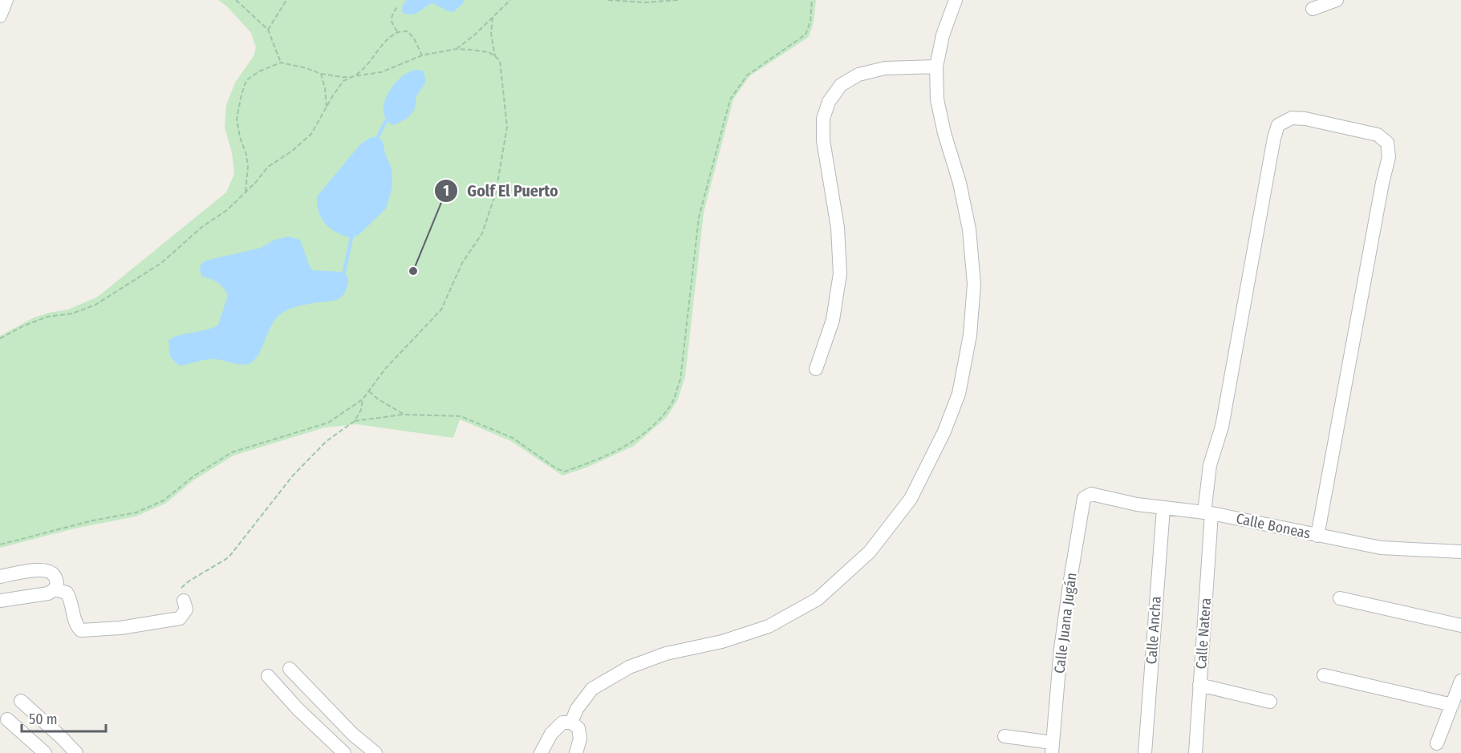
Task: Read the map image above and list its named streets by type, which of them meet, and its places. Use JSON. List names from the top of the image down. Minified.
{"streets":{"street":["Calle Boneas","Calle Juana Jugán","Calle Ancha","Calle Natera"]},"crossings":[["Calle Boneas","Calle Juana Jugán"],["Calle Boneas","Calle Ancha"],["Calle Boneas","Calle Natera"]],"places":["Golf El Puerto"],"scale_bar":"50 m"}
